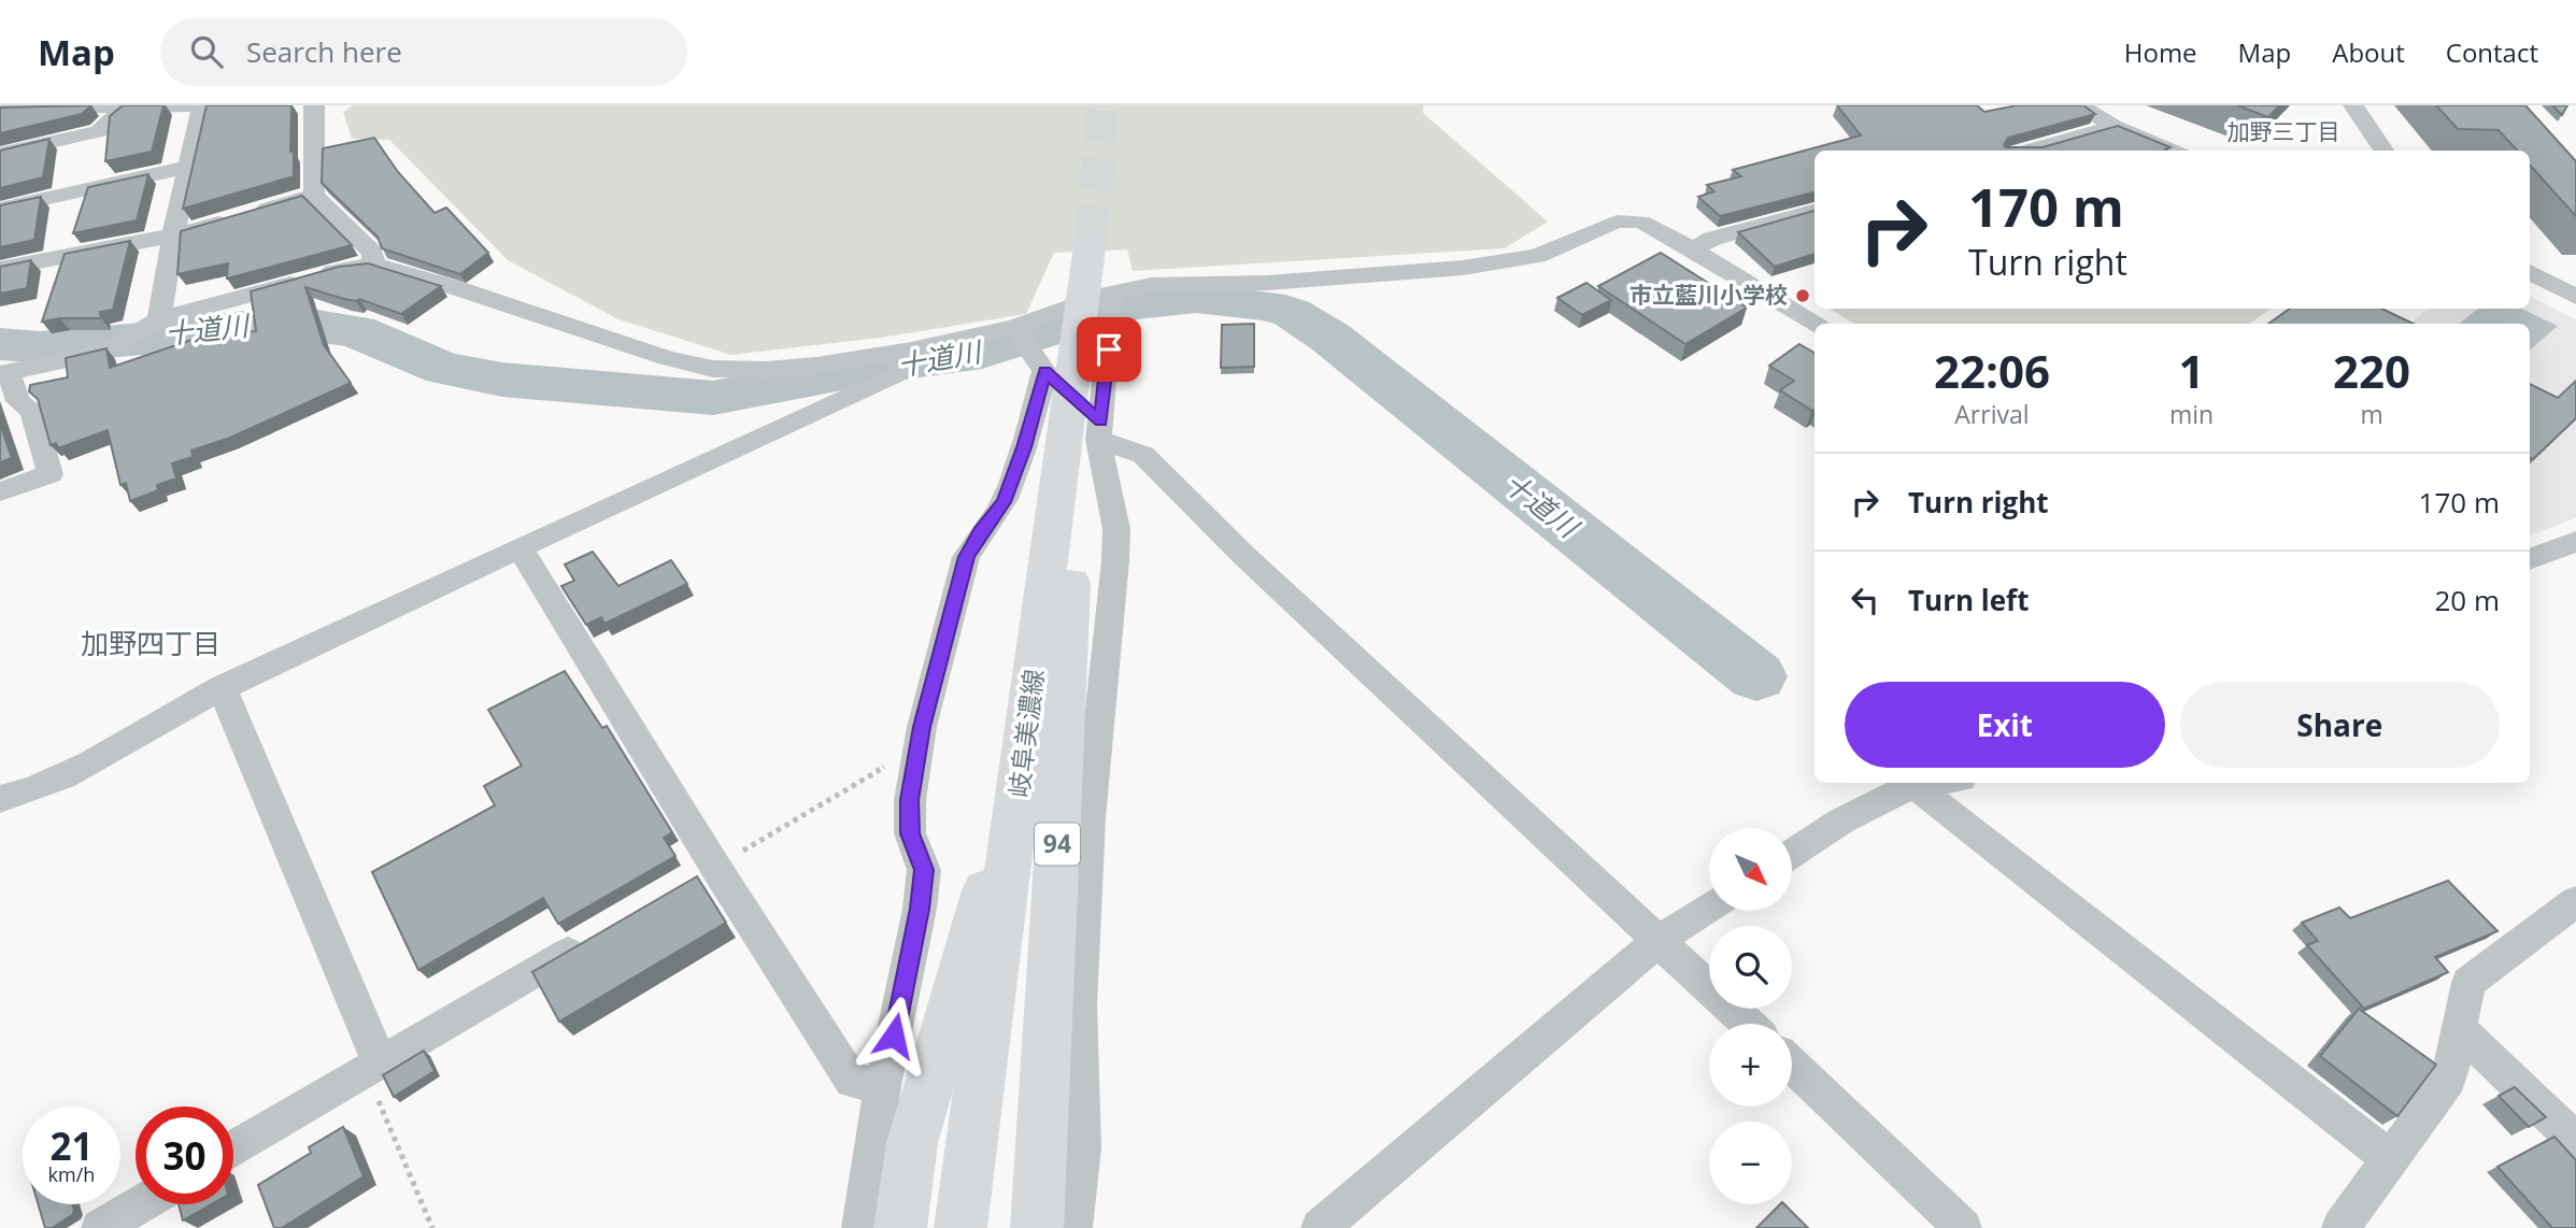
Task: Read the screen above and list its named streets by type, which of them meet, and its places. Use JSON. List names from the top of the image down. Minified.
{"streets":{"main road":["岐阜美濃線","94"]},"crossings":[["岐阜美濃線","94"]],"districts":["加野三丁目","加野四丁目"],"water":["十道川"],"places":["市立藍川小学校"],"north":"bottom right","page":{"header":"Map","search":"Search here","nav":["Home","Map","About","Contact"],"turn":["170 m","Turn right"],"eta":["22:06","Arrival","1","min","220","m"],"list":[{"name":"Turn right","value":"170 m"},{"name":"Turn left","value":"20 m"}],"buttons":["Exit","Share"],"map_buttons":["+","−"],"speed":"21 km/h","limit":"30"}}
